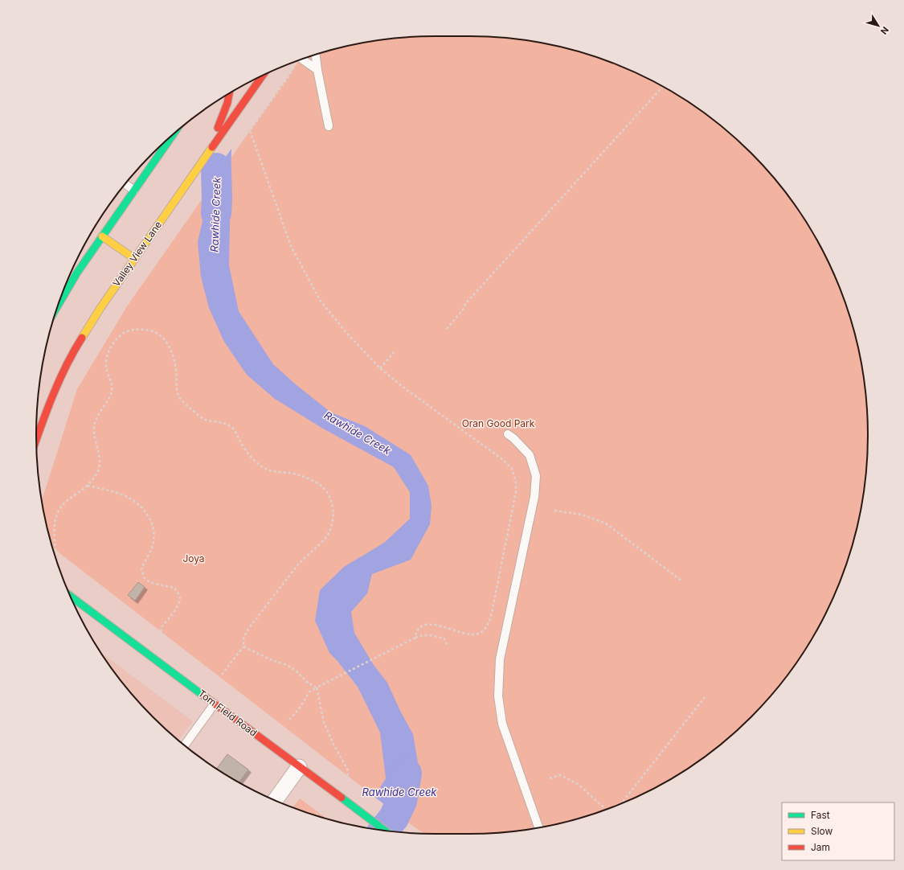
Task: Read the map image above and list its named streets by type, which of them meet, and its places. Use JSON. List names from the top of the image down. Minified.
{"streets":{"main road":["Valley View Lane","Tom Field Road"]},"water":["Rawhide Creek"],"parks":["Oran Good Park","Joya"],"legend":["Fast","Slow","Jam"],"north":"bottom right"}
